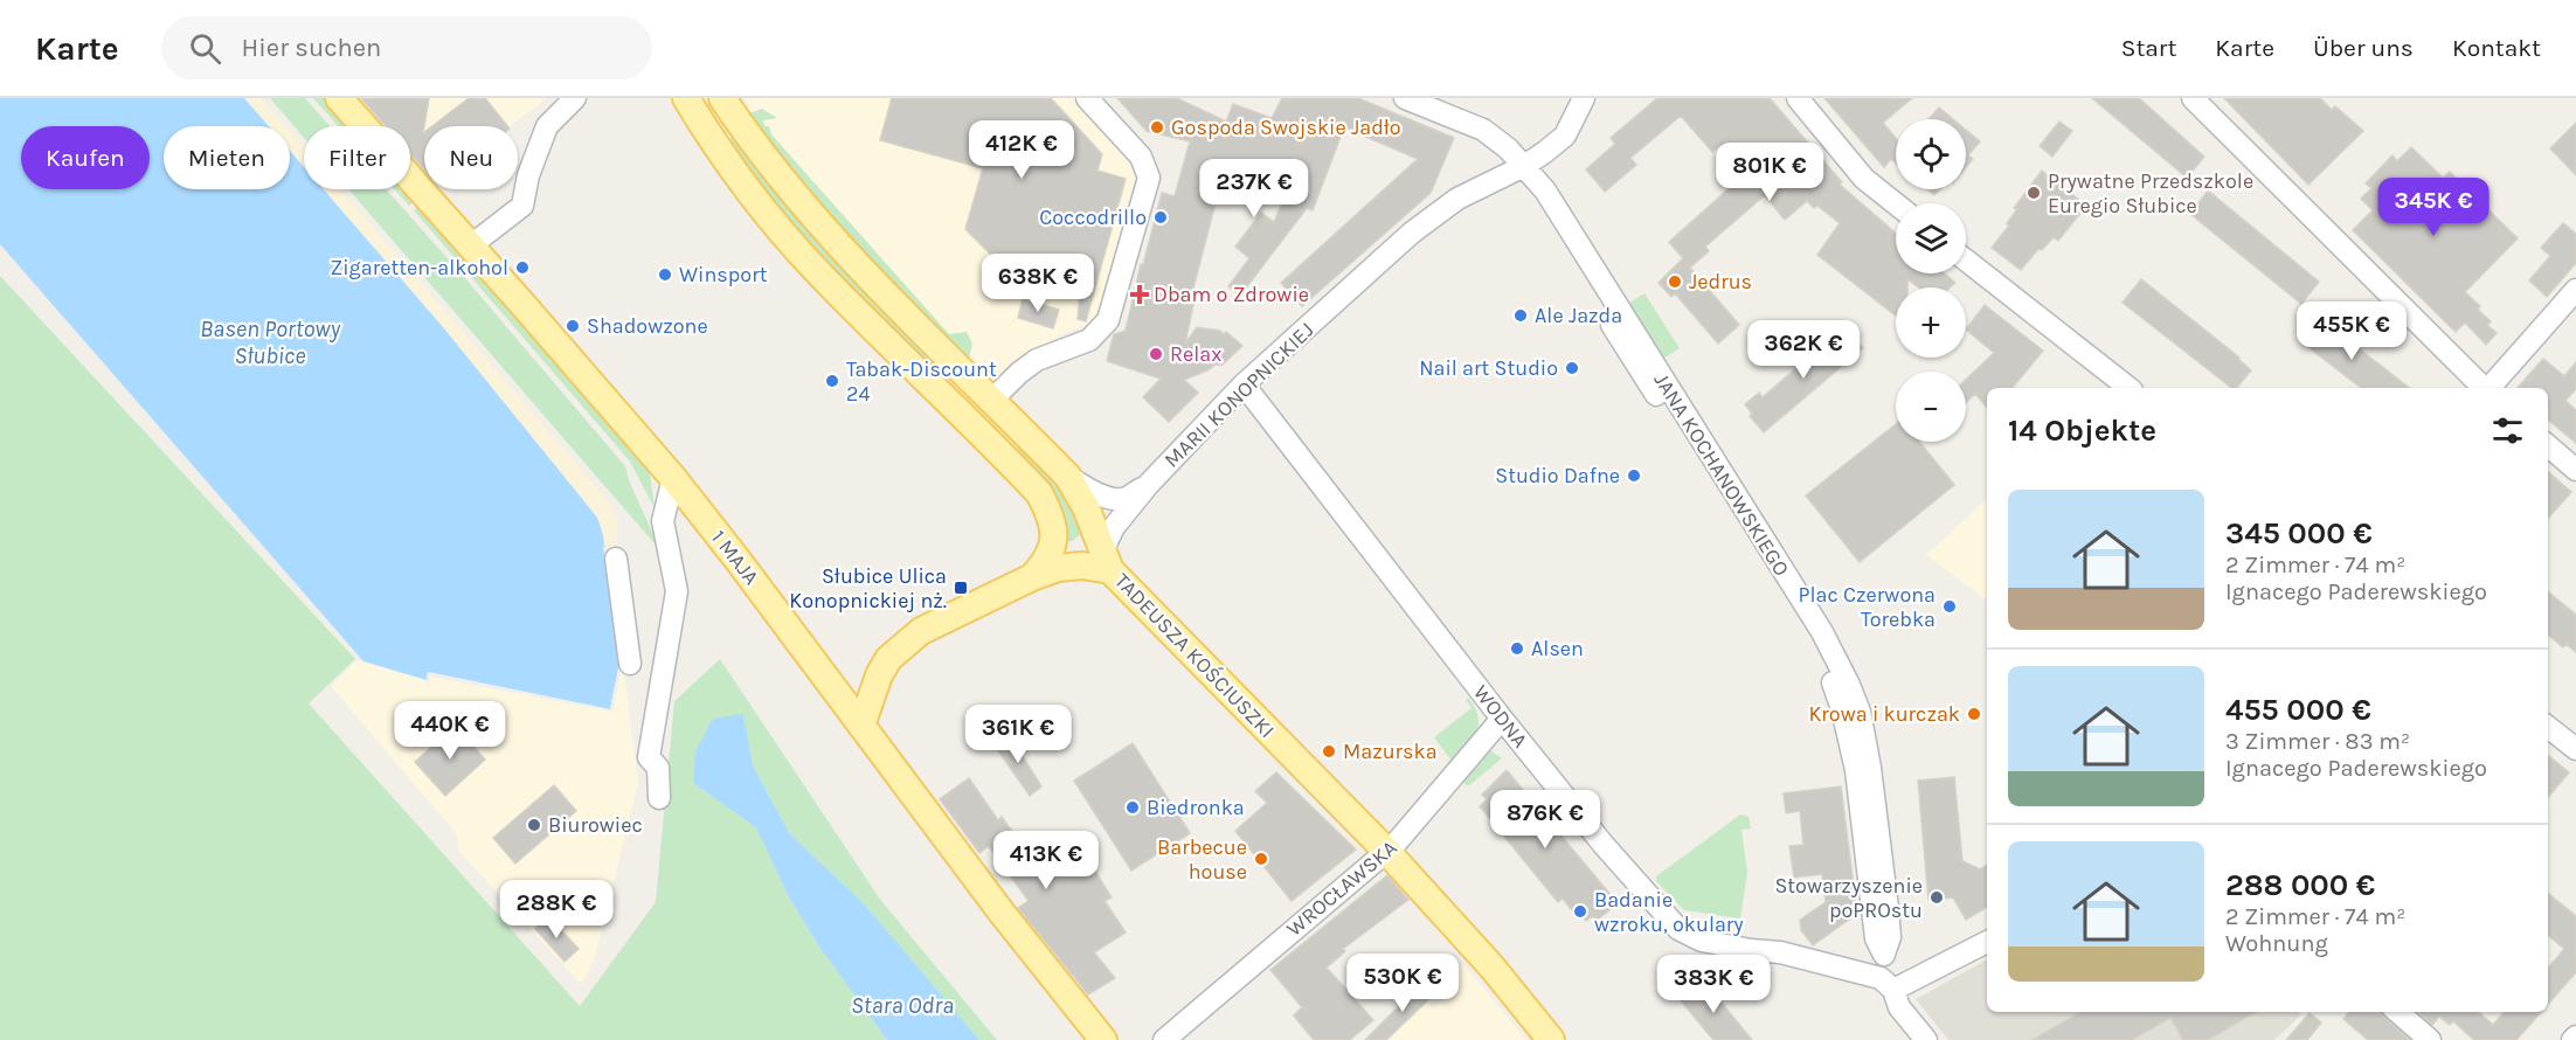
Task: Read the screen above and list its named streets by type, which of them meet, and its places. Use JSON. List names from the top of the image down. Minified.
{"streets":{"main road":["1 MAJA","TADEUSZA KOŚCIUSZKI"],"street":["MARII KONOPNICKIEJ","JANA KOCHANOWSKIEGO","WODNA","WROCŁAWSKA"]},"crossings":[["MARII KONOPNICKIEJ","JANA KOCHANOWSKIEGO"],["MARII KONOPNICKIEJ","TADEUSZA KOŚCIUSZKI"],["MARII KONOPNICKIEJ","WODNA"],["JANA KOCHANOWSKIEGO","WODNA"],["TADEUSZA KOŚCIUSZKI","WROCŁAWSKA"],["WODNA","WROCŁAWSKA"]],"water":["Basen Portowy Słubice","Stara Odra"],"places":{"other":["Gospoda Swojskie Jadło","Prywatne Przedszkole Euregio Słubice","Coccodrillo","Zigaretten-alkohol","Winsport","Jedrus","Ale Jazda","Shadowzone","Relax","Nail art Studio","Tabak-Discount 24","Studio Dafne","Plac Czerwona Torebka","Alsen","Krowa i kurczak","Mazurska","Biedronka","Biurowiec","Barbecue house","Stowarzyszenie poPROstu","Badanie wzroku, okulary"],"health":["Dbam o Zdrowie"],"transit":["Słubice Ulica Konopnickiej nż."]},"page":{"header":"Karte","search":"Hier suchen","nav":["Start","Karte","Über uns","Kontakt"],"map_buttons":["+","−"],"price":["412K €","801K €","237K €","345K €","638K €","455K €","362K €","440K €","361K €","876K €","413K €","288K €","530K €","383K €"],"chip":["Kaufen","Mieten","Filter","Neu"],"heading":"14 Objekte","list":[{"name":"345 000 €","note":"2 Zimmer · 74 m² · Ignacego Paderewskiego"},{"name":"455 000 €","note":"3 Zimmer · 83 m² · Ignacego Paderewskiego"},{"name":"288 000 €","note":"2 Zimmer · 74 m² · Wohnung"}]}}
